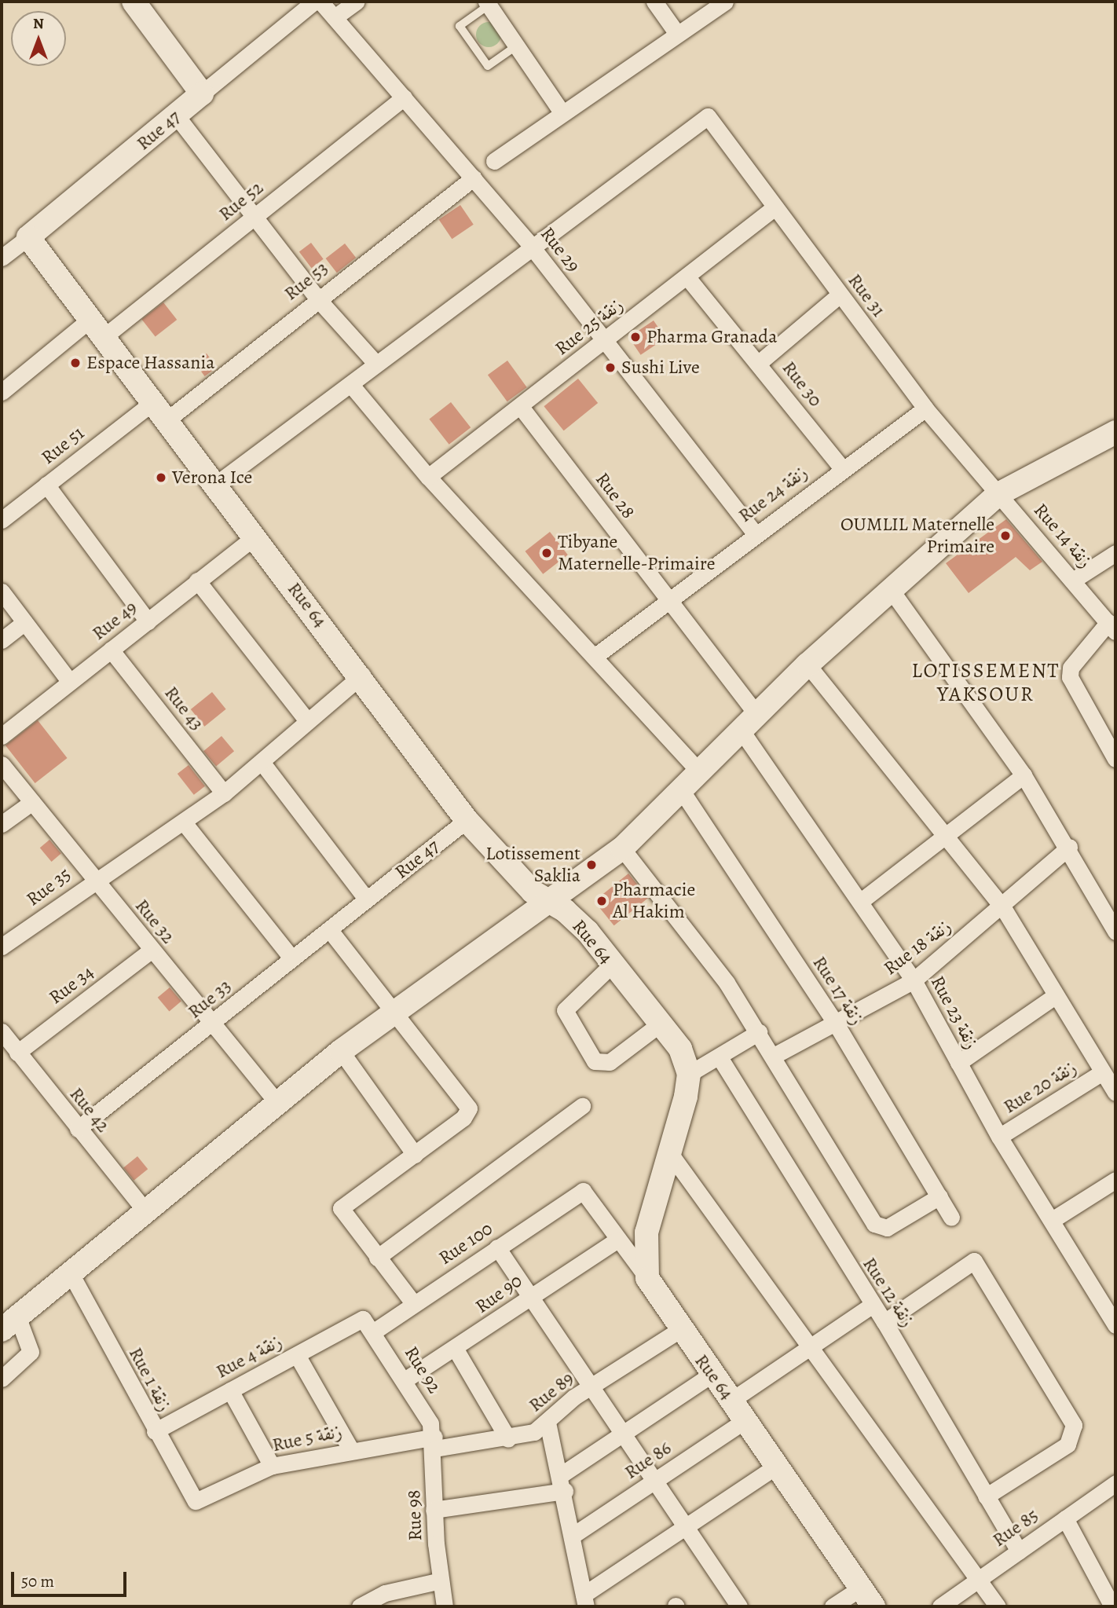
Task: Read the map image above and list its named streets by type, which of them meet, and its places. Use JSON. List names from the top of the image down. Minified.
{"streets":{"street":["Rue 47","Rue 52","Rue 29","Rue 53","Rue 31","Rue 25 زنقة","Rue 30","Rue 51","Rue 24 زنقة","Rue 28","Rue 14 زنقة","Rue 64","Rue 49","Rue 43","Rue 35","Rue 32","Rue 18 زنقة","Rue 34","Rue 17 زنقة","Rue 33","Rue 23 زنقة","Rue 20 زنقة","Rue 42","Rue 100","Rue 12 زنقة","Rue 90","Rue 4 زنقة","Rue 92","Rue 1 زنقة","Rue 89","Rue 5 زنقة","Rue 86","Rue 98","Rue 85"]},"crossings":[["Rue 47","Rue 64"],["Rue 47","Rue 33"],["Rue 52","Rue 29"],["Rue 52","Rue 64"],["Rue 29","Rue 53"],["Rue 29","Rue 31"],["Rue 29","Rue 25 زنقة"],["Rue 29","Rue 24 زنقة"],["Rue 53","Rue 64"],["Rue 31","Rue 25 زنقة"],["Rue 31","Rue 24 زنقة"],["Rue 31","Rue 14 زنقة"],["Rue 25 زنقة","Rue 30"],["Rue 25 زنقة","Rue 28"],["Rue 30","Rue 24 زنقة"],["Rue 51","Rue 64"],["Rue 24 زنقة","Rue 28"],["Rue 28","Rue 23 زنقة"],["Rue 64","Rue 49"],["Rue 64","Rue 35"],["Rue 64","Rue 89"],["Rue 64","Rue 86"],["Rue 49","Rue 43"],["Rue 43","Rue 35"],["Rue 35","Rue 32"],["Rue 32","Rue 34"],["Rue 32","Rue 33"],["Rue 18 زنقة","Rue 17 زنقة"],["Rue 18 زنقة","Rue 23 زنقة"],["Rue 34","Rue 42"],["Rue 33","Rue 42"],["Rue 23 زنقة","Rue 20 زنقة"],["Rue 100","Rue 90"],["Rue 100","Rue 92"],["Rue 12 زنقة","Rue 85"],["Rue 90","Rue 92"],["Rue 4 زنقة","Rue 92"],["Rue 4 زنقة","Rue 1 زنقة"],["Rue 92","Rue 89"],["Rue 92","Rue 5 زنقة"],["Rue 92","Rue 98"],["Rue 1 زنقة","Rue 5 زنقة"],["Rue 89","Rue 5 زنقة"],["Rue 89","Rue 98"],["Rue 5 زنقة","Rue 98"]],"districts":["LOTISSEMENT YAKSOUR"],"places":["Pharma Granada","Espace Hassania","Sushi Live","Verona Ice","OUMLIL Maternelle Primaire","Tibyane Maternelle-Primaire","Lotissement Saklia","Pharmacie Al Hakim"],"scale_bar":"50 m","north":"top"}
